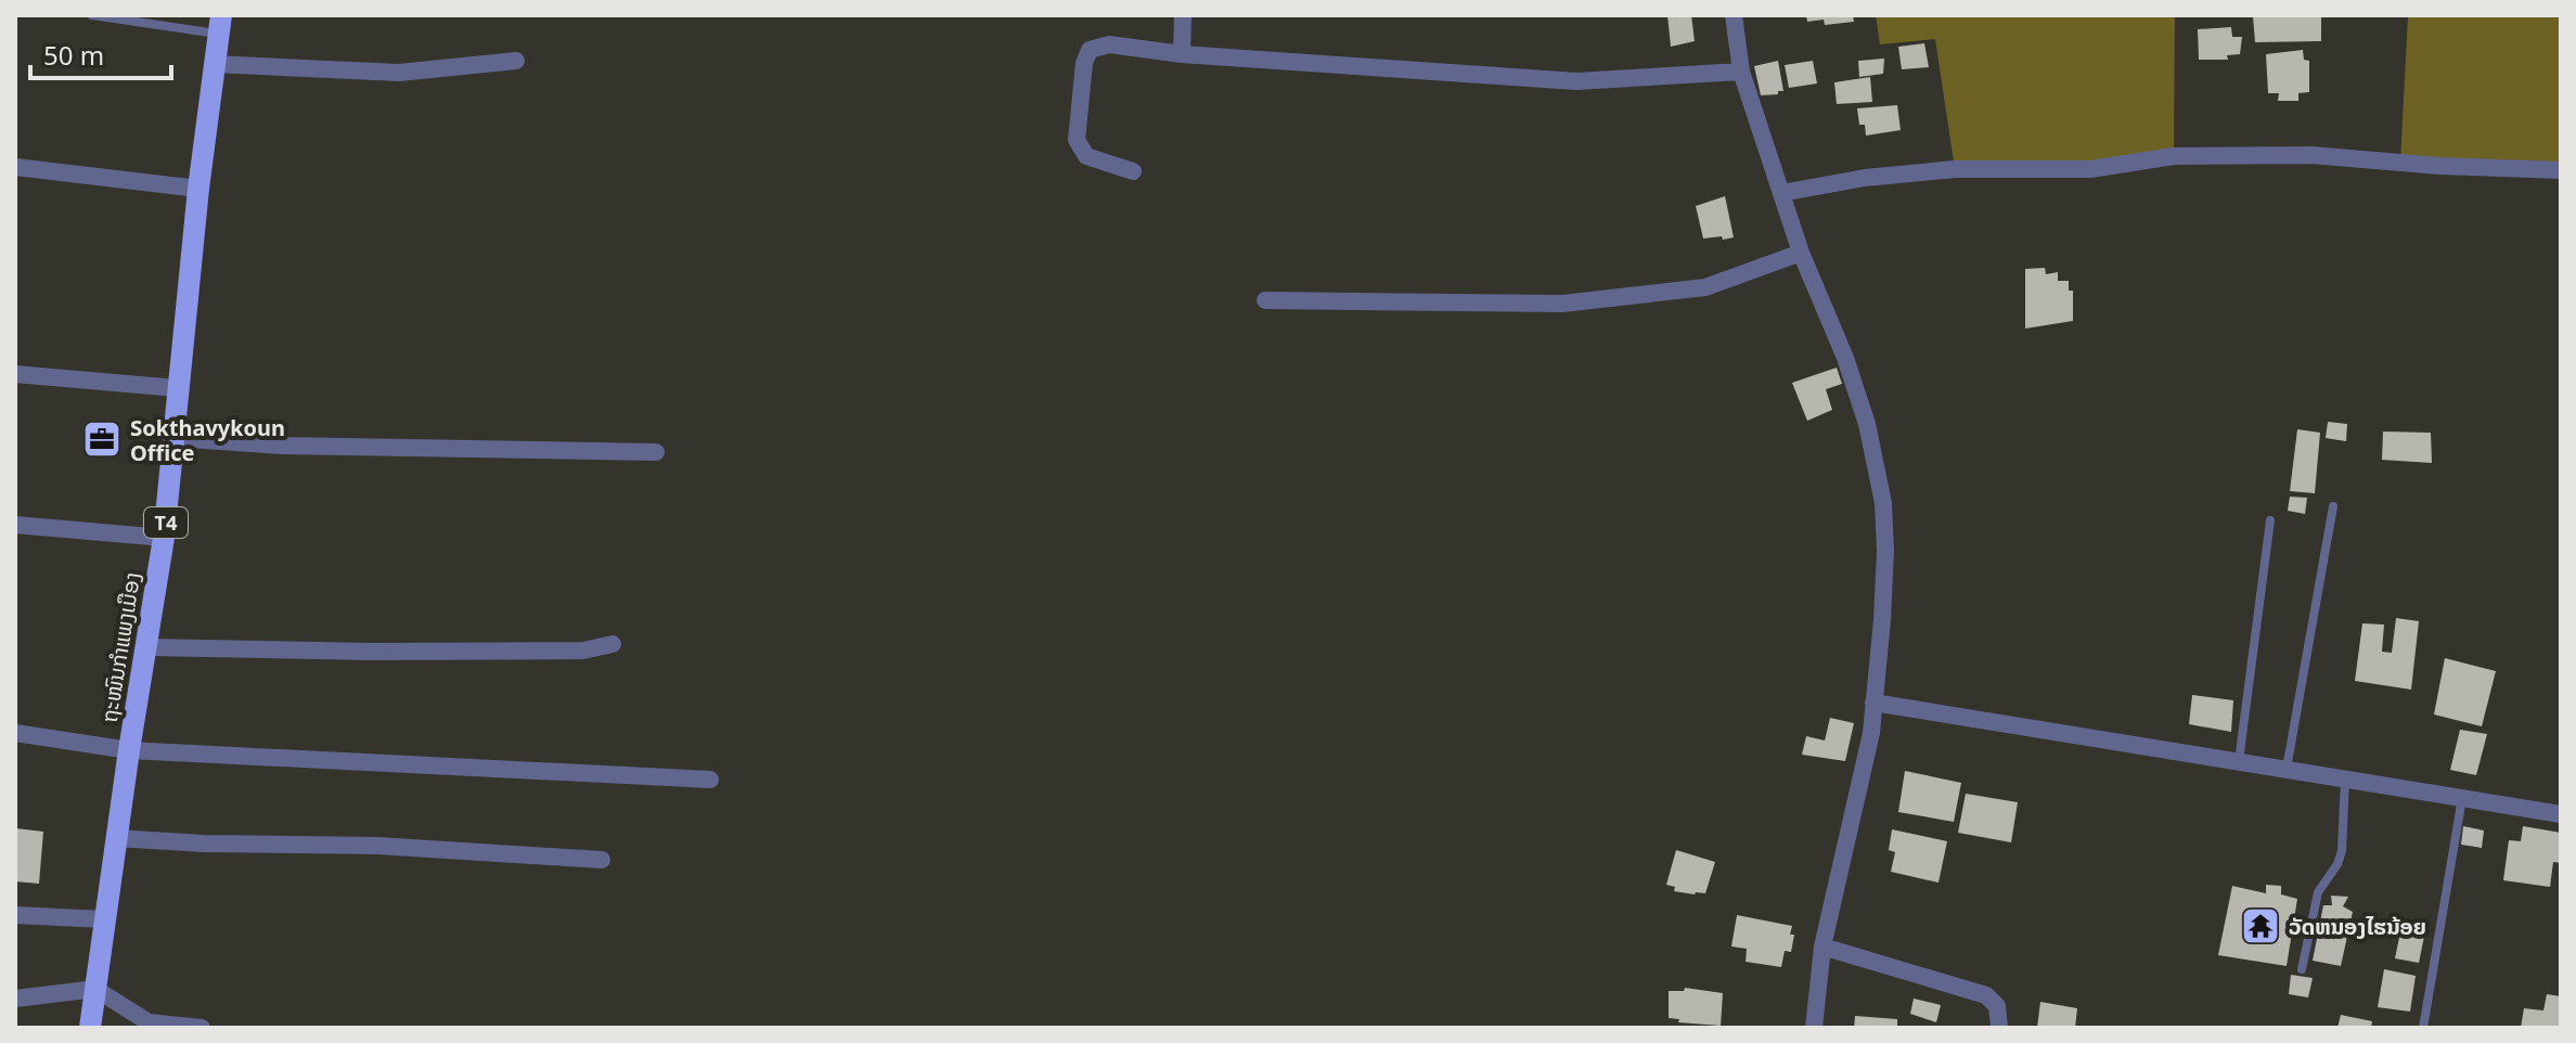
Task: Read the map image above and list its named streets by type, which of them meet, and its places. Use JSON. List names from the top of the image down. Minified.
{"streets":{"main road":["T4","ຖະໜົນກຳແພງເມືອງ"]},"places":{"office":["Sokthavykoun Office"],"temple":["ວັດຫນອງໄຮນ້ອຍ"]},"scale_bar":"50 m"}
